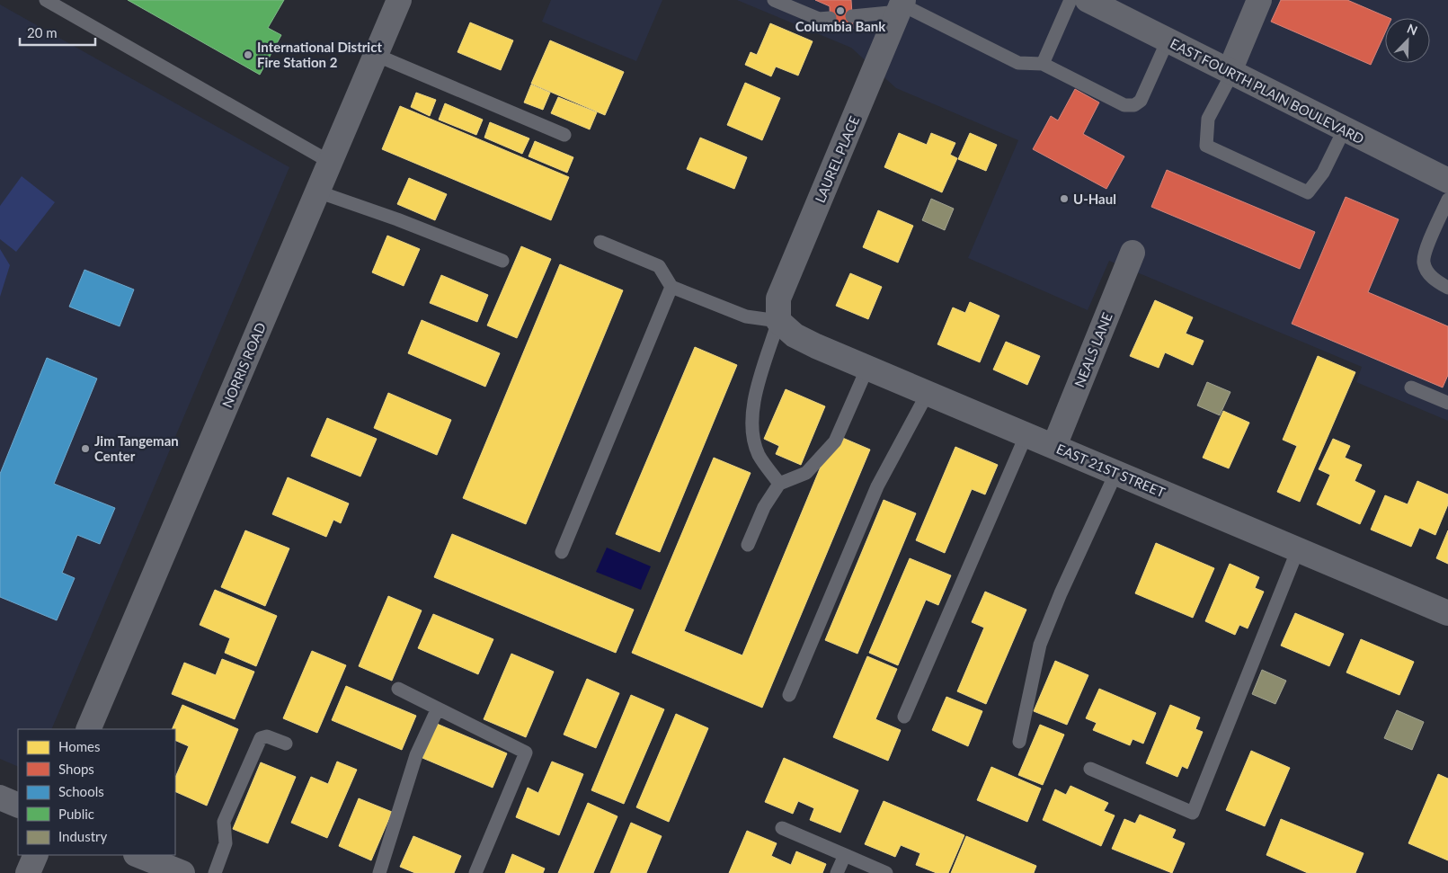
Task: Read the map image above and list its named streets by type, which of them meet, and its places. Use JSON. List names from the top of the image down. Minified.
{"streets":{"street":["EAST FOURTH PLAIN BOULEVARD","LAUREL PLACE","NEALS LANE","NORRIS ROAD","EAST 21ST STREET"]},"crossings":[["LAUREL PLACE","EAST 21ST STREET"],["NEALS LANE","EAST 21ST STREET"]],"places":["Columbia Bank","International District Fire Station 2","U-Haul","Jim Tangeman Center"],"legend":["Homes","Shops","Schools","Public","Industry"],"scale_bar":"20 m","north":"top right"}
